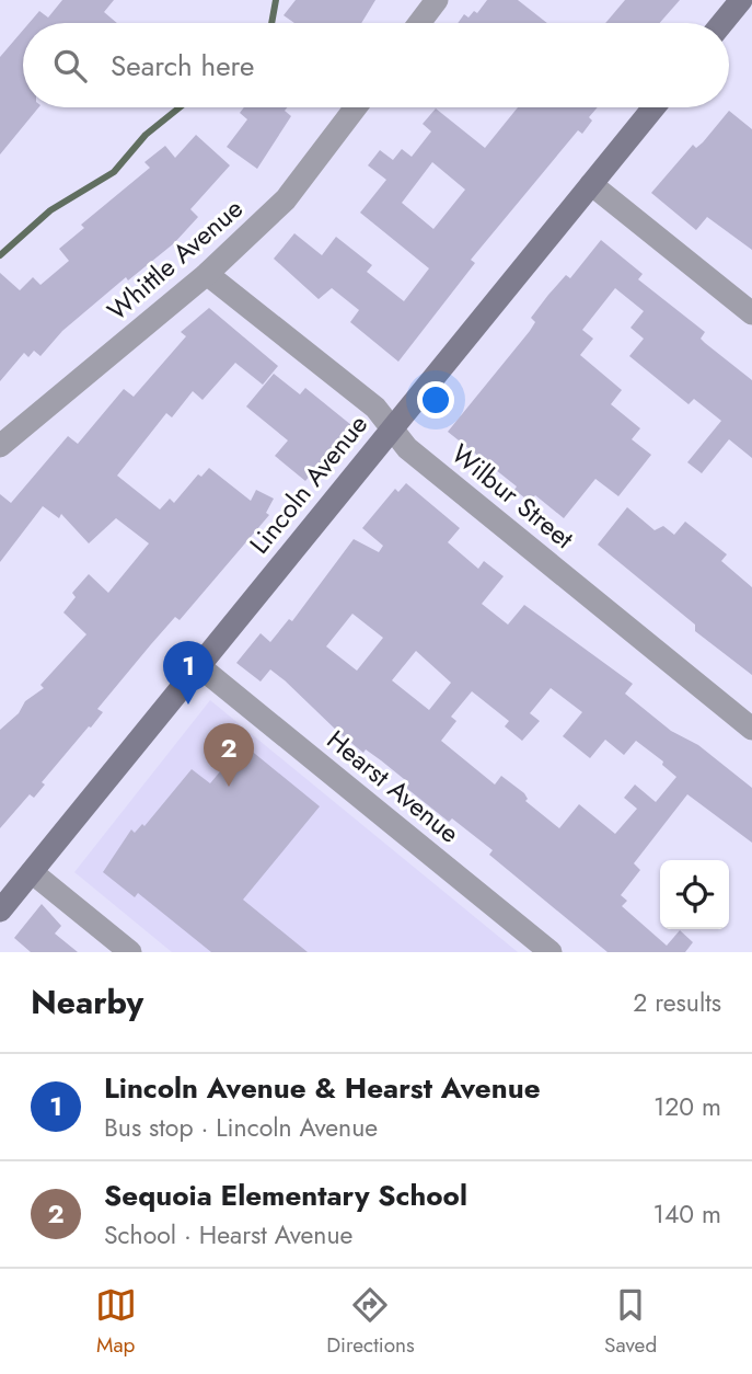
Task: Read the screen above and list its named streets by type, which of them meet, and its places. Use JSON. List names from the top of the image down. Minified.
{"streets":{"main road":["Lincoln Avenue"],"street":["Whittle Avenue","Wilbur Street","Hearst Avenue"]},"crossings":[["Whittle Avenue","Wilbur Street"],["Lincoln Avenue","Wilbur Street"],["Lincoln Avenue","Hearst Avenue"]],"page":{"search":"Search here","pins":["1","2"],"heading":["Nearby","2 results"],"list":[{"mark":"1","name":"Lincoln Avenue & Hearst Avenue","note":"Bus stop · Lincoln Avenue","value":"120 m"},{"mark":"2","name":"Sequoia Elementary School","note":"School · Hearst Avenue","value":"140 m"}],"nav":["Map","Directions","Saved"]}}
